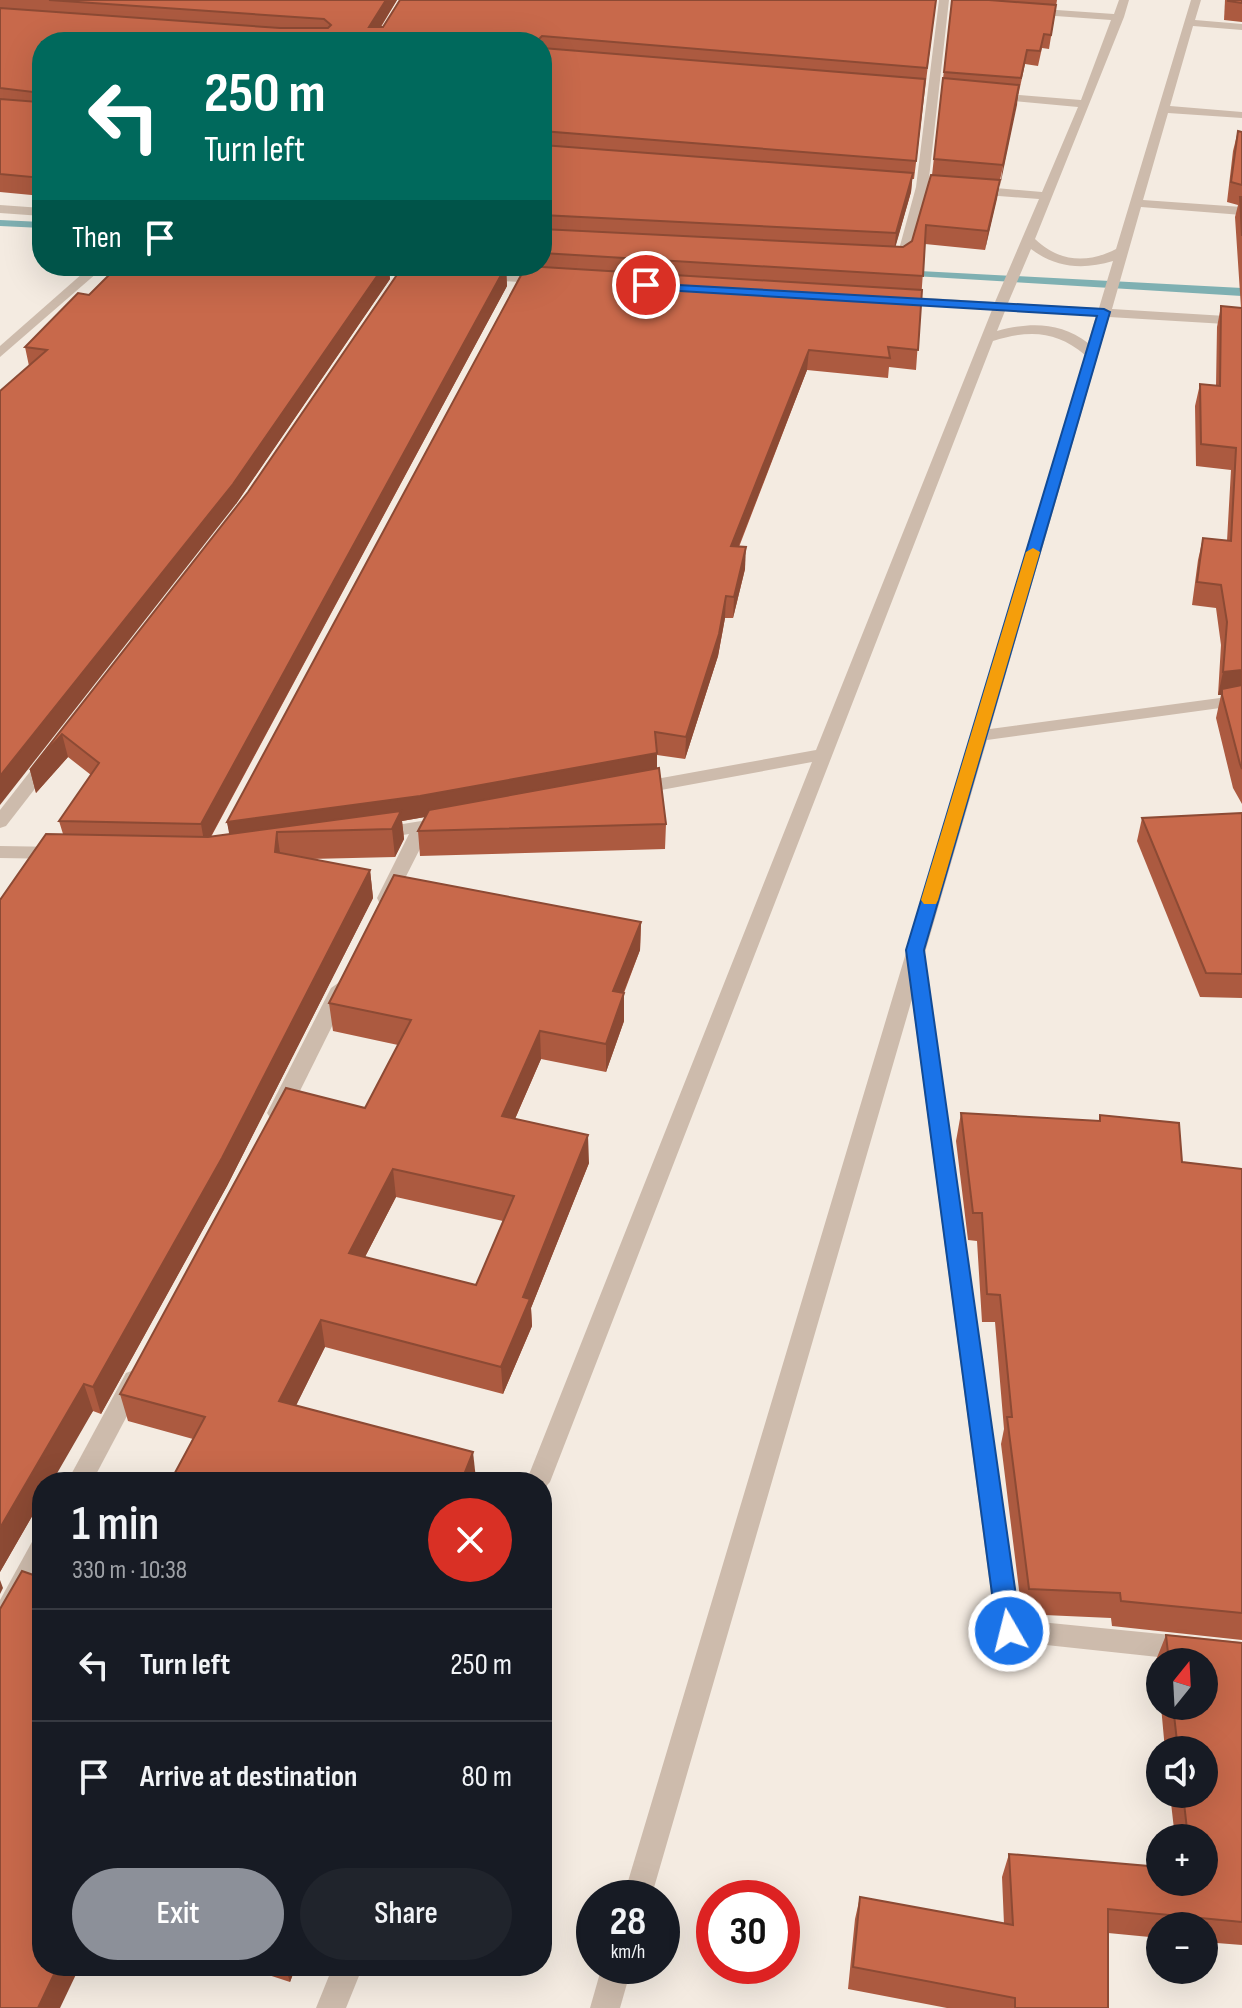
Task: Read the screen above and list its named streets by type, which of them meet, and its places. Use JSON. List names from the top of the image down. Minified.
{"north":"top","page":{"turn":["250 m","Turn left"],"then":"Then","heading":["1 min","330 m · 10:38"],"list":[{"name":"Turn left","value":"250 m"},{"name":"Arrive at destination","value":"80 m"}],"map_buttons":["+","−"],"buttons":["Exit","Share"],"speed":"28 km/h","limit":"30"}}
